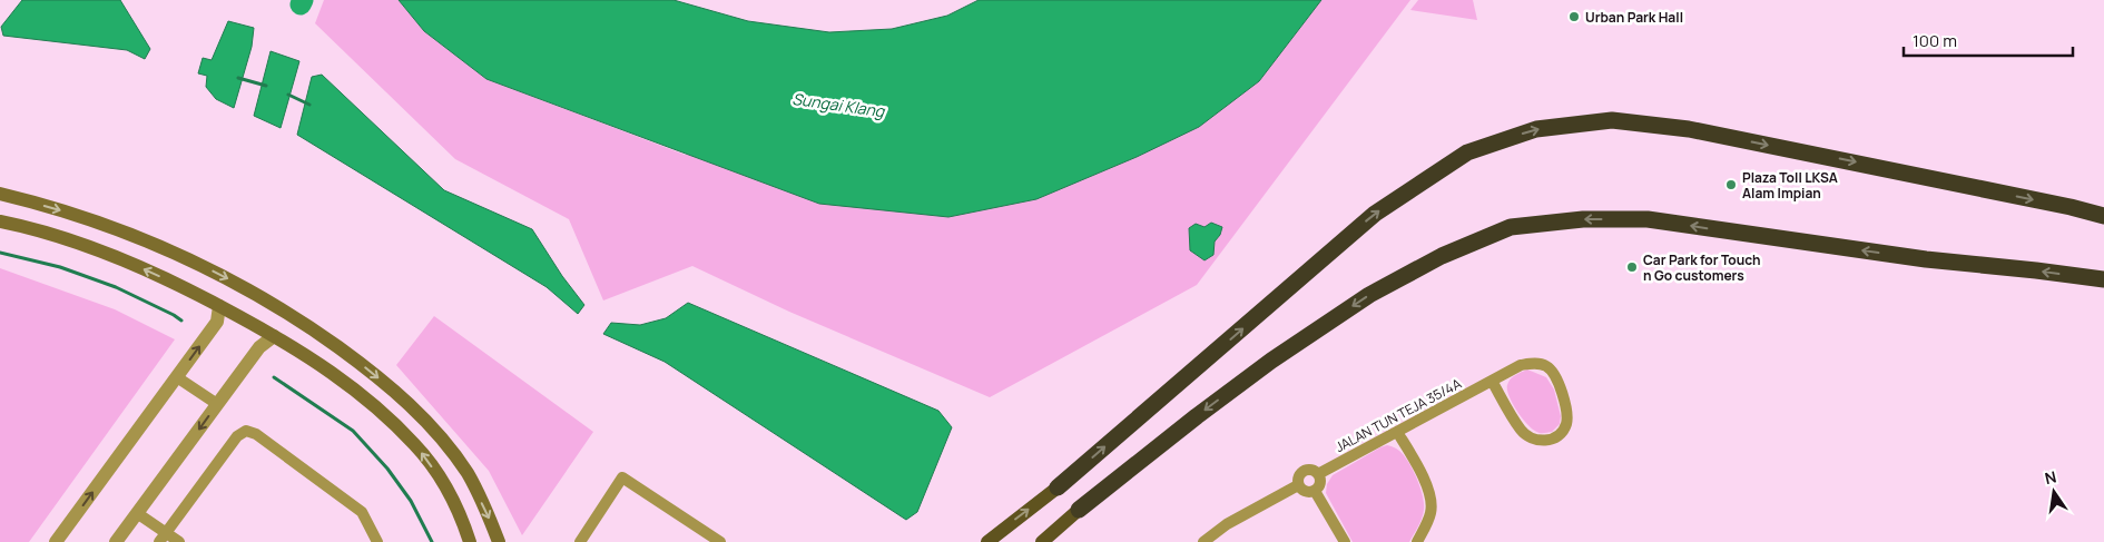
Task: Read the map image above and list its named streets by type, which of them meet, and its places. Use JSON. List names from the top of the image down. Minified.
{"streets":{"street":["JALAN TUN TEJA 35/4A"]},"water":["Sungai Klang"],"places":["Urban Park Hall","Plaza Toll LKSA Alam Impian","Car Park for Touch n Go customers"],"scale_bar":"100 m","north":"top"}
